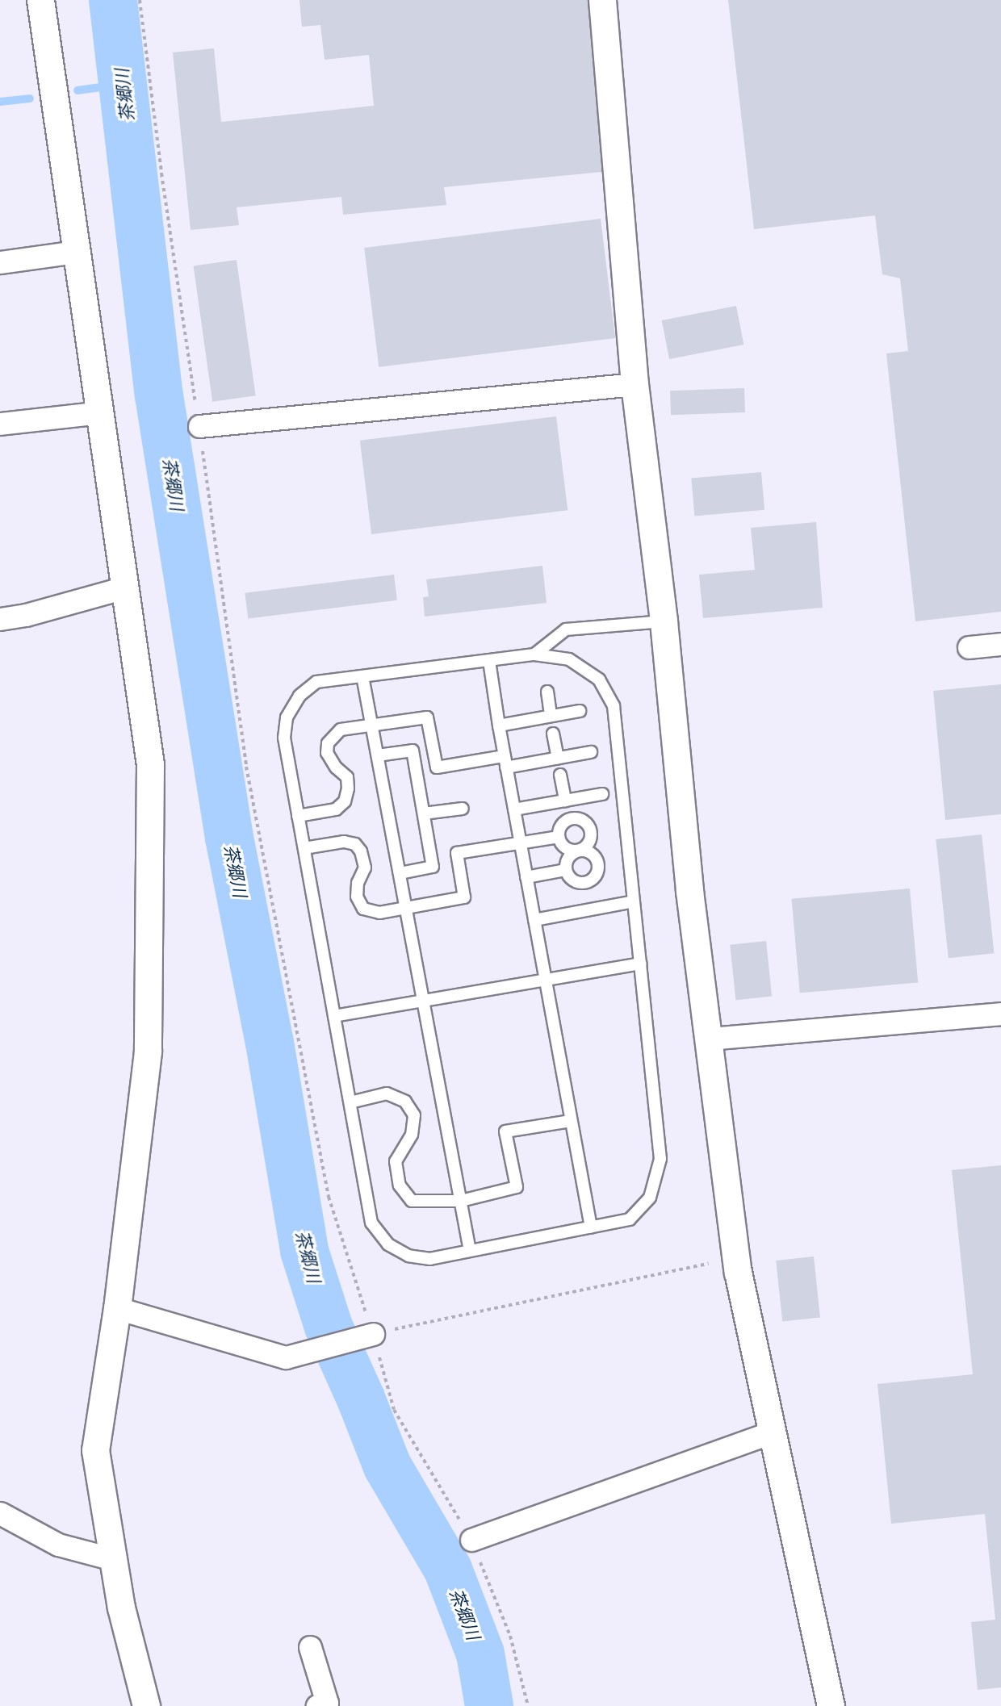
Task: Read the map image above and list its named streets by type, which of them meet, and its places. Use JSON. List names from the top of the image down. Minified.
{"water":["茶郷川"]}
